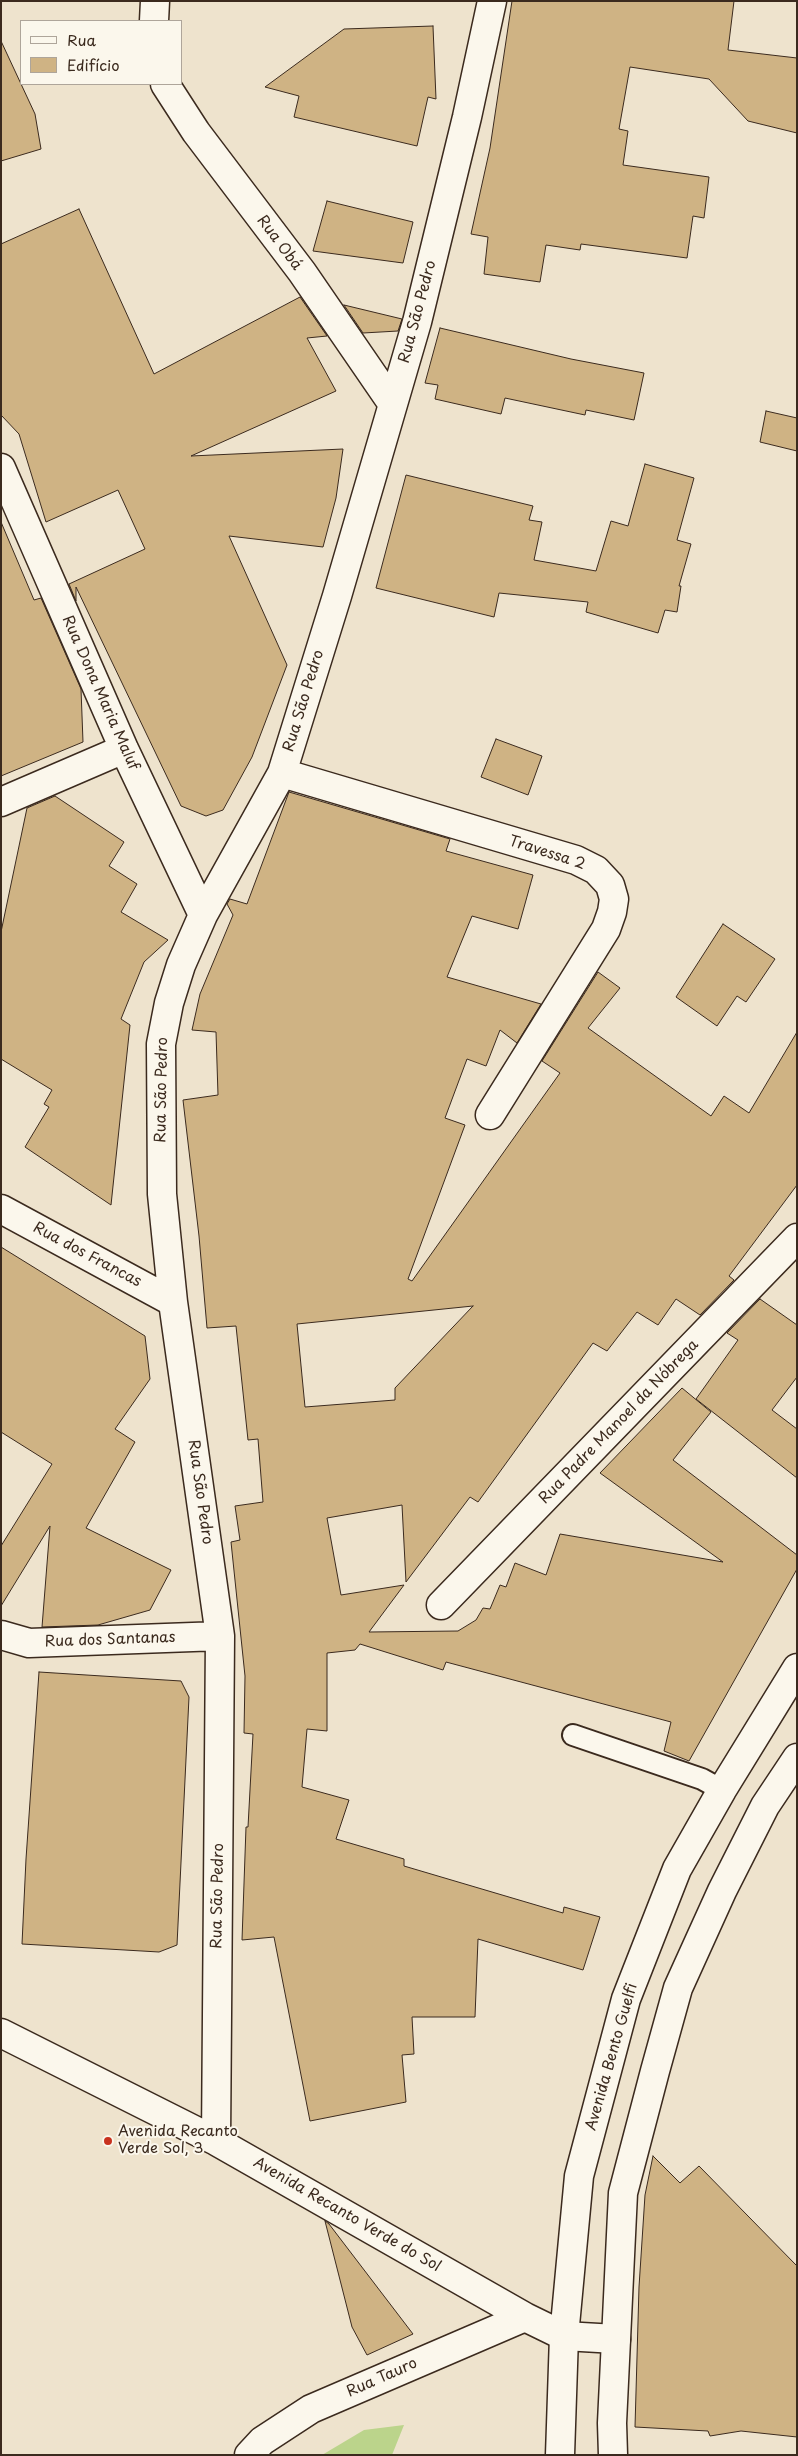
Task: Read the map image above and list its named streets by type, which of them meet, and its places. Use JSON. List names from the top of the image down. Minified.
{"streets":{"street":["Rua Obá","Rua São Pedro","Rua Dona Maria Maluf","Travessa 2","Rua dos Francas","Rua Padre Manoel da Nóbrega","Rua dos Santanas","Avenida Bento Guelfi","Avenida Recanto Verde do Sol","Rua Tauro"]},"crossings":[["Rua Obá","Rua São Pedro"],["Rua São Pedro","Rua Dona Maria Maluf"],["Rua São Pedro","Travessa 2"],["Rua São Pedro","Rua dos Francas"],["Rua São Pedro","Rua dos Santanas"],["Rua São Pedro","Avenida Recanto Verde do Sol"],["Avenida Bento Guelfi","Avenida Recanto Verde do Sol"],["Avenida Recanto Verde do Sol","Rua Tauro"]],"places":["Avenida Recanto Verde Sol, 3"],"legend":["Rua","Edifício"]}
